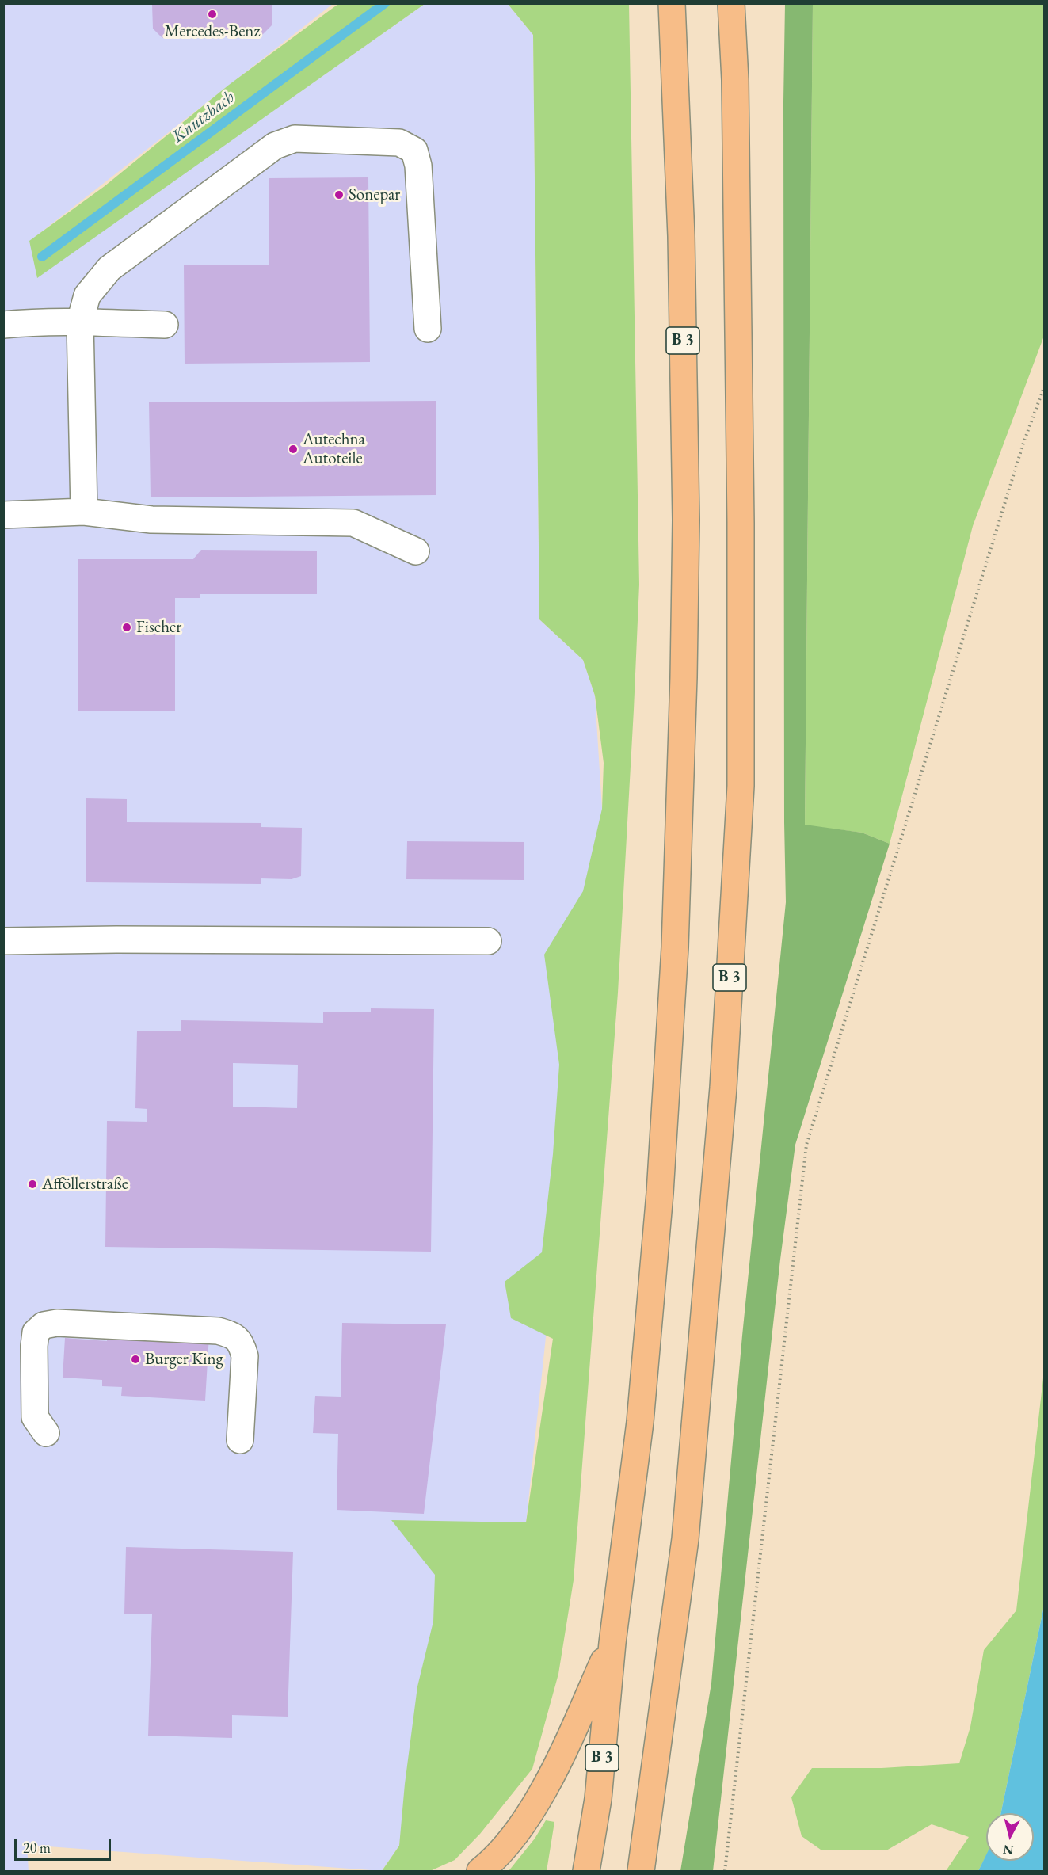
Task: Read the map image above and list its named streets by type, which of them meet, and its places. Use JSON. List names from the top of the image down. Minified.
{"streets":{"highway":["B 3"]},"water":["Knutzbach"],"places":["Mercedes-Benz","Sonepar","Autechna Autoteile","Fischer","Afföllerstraße","Burger King"],"scale_bar":"20 m","north":"bottom"}
